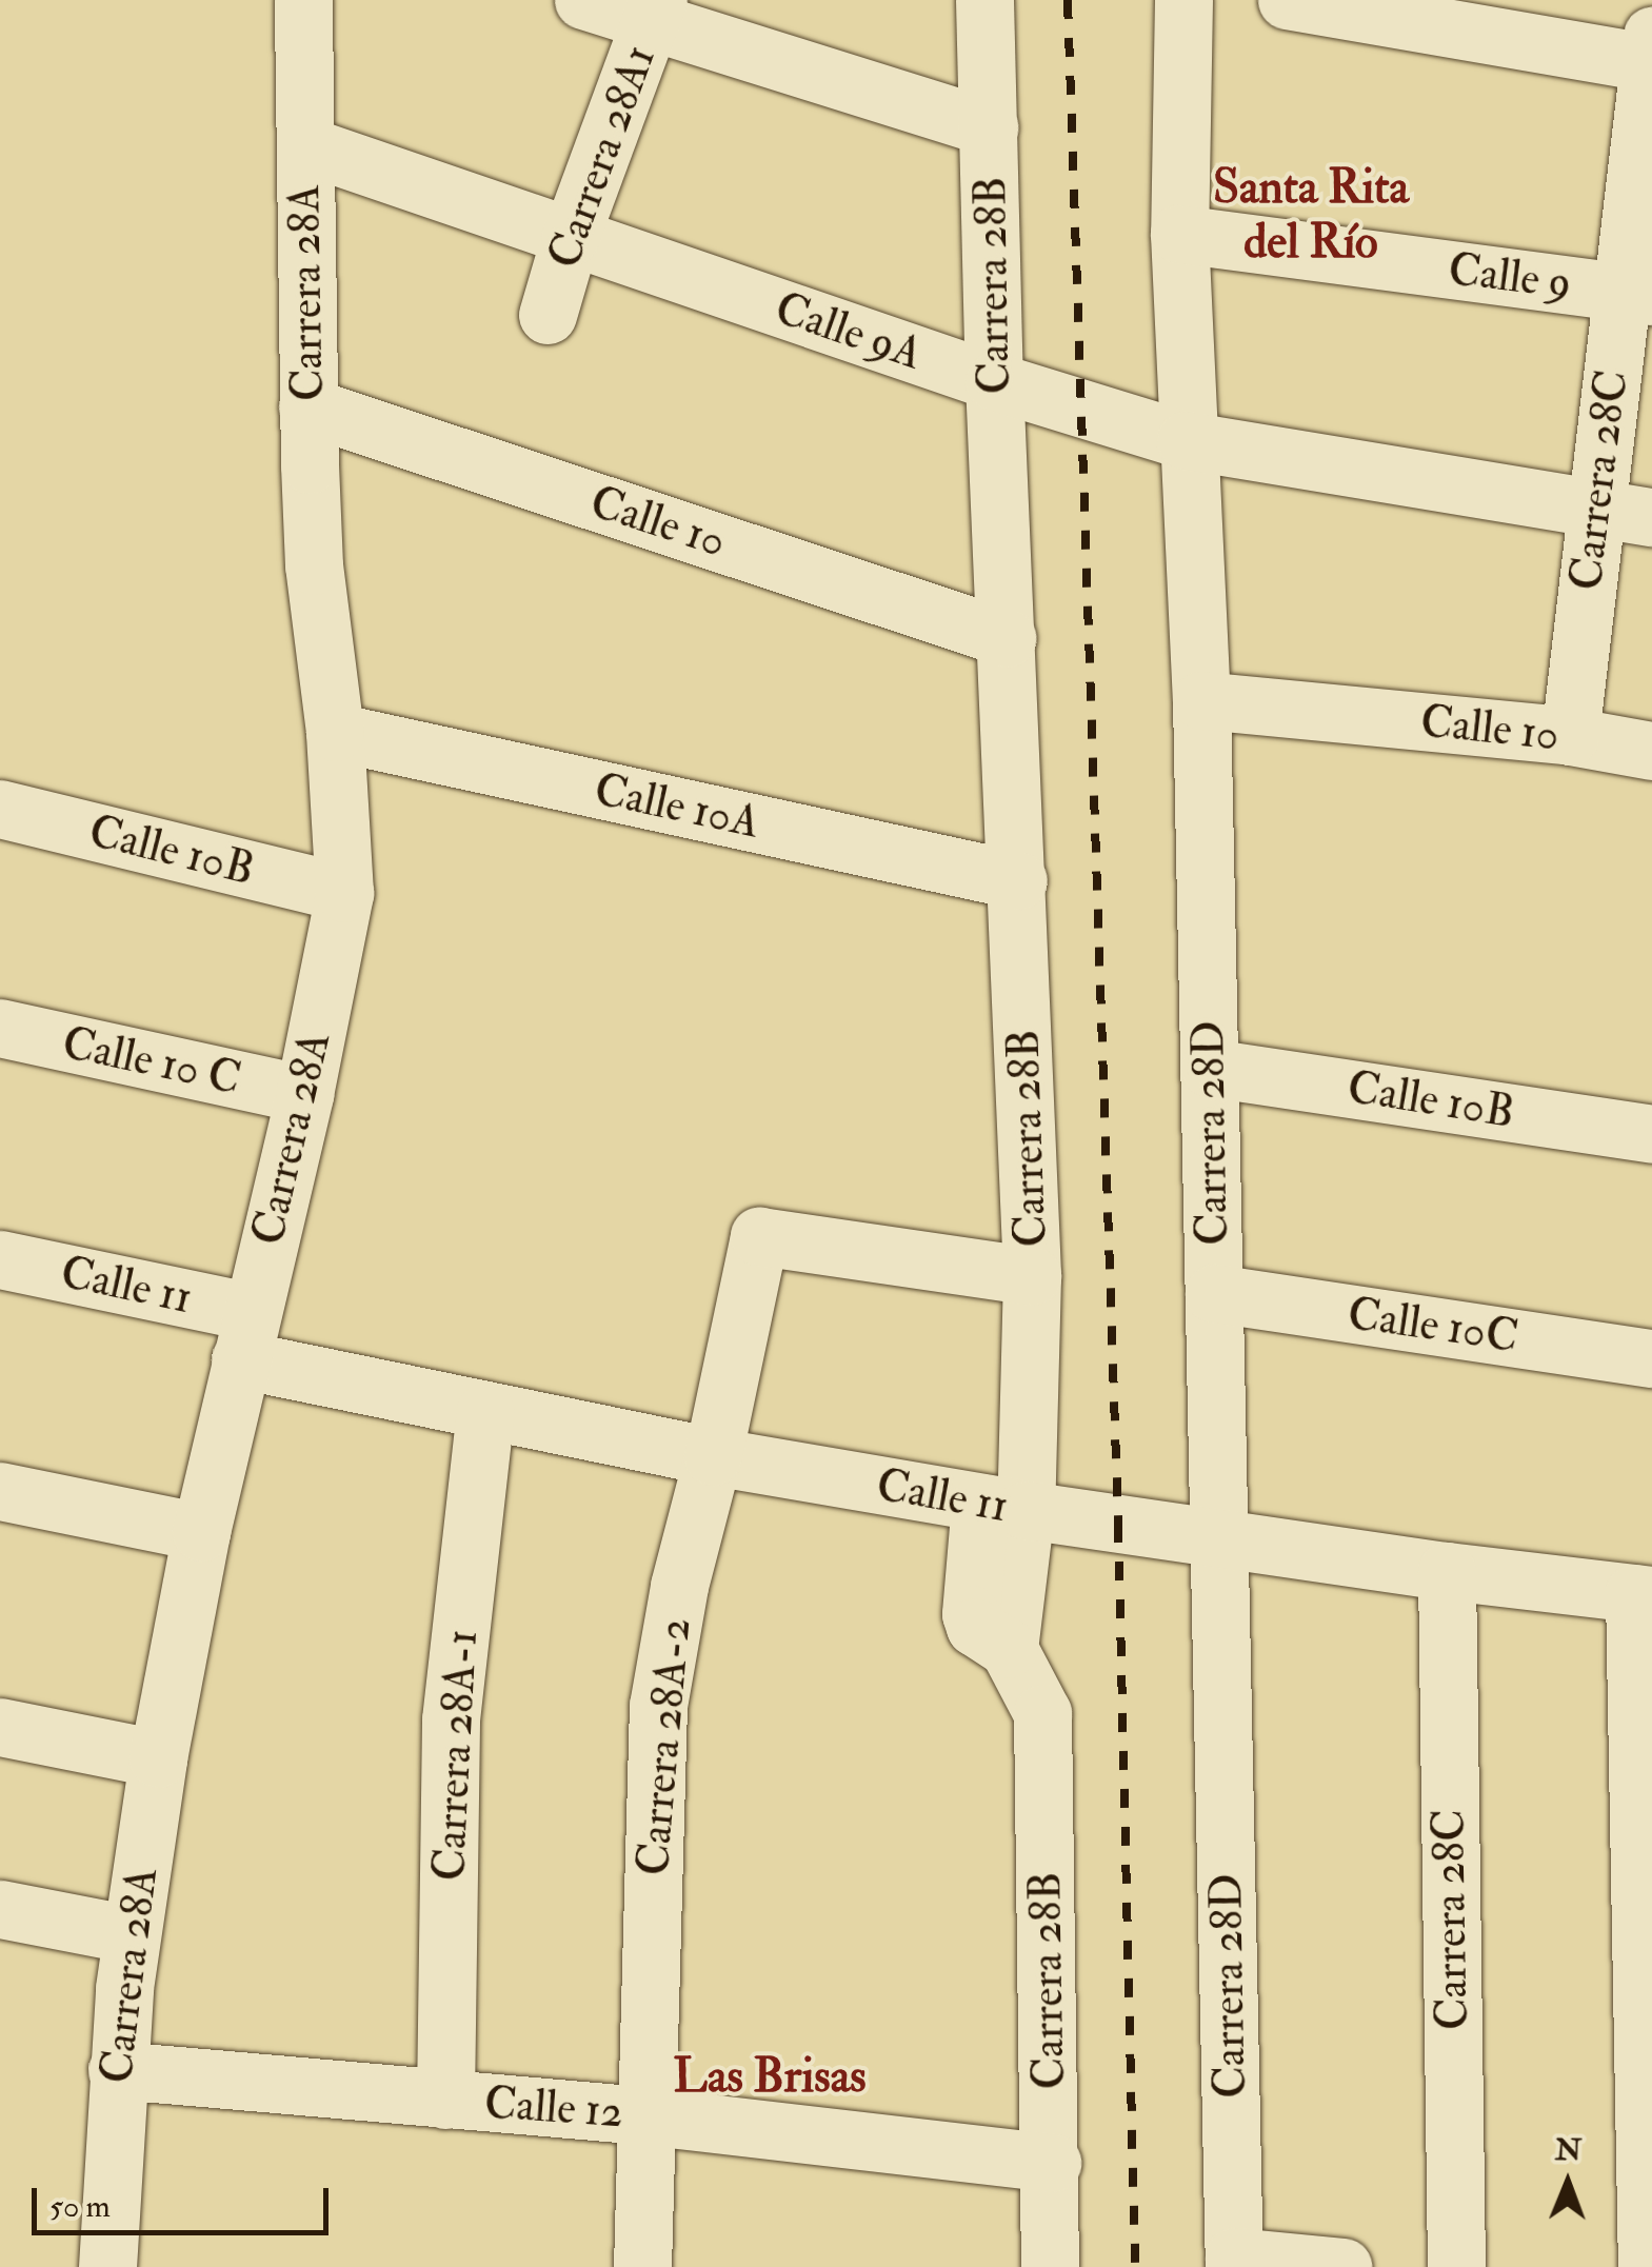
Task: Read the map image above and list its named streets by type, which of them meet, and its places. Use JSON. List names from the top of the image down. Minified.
{"streets":{"street":["Carrera 28A1","Calle 9","Carrera 28B","Carrera 28A","Calle 9A","Carrera 28C","Calle 10","Calle 10A","Calle 10B","Calle 10 C","Carrera 28D","Calle 11","Calle 10C","Carrera 28A-2","Carrera 28A-1","Calle 12"]},"crossings":[["Carrera 28A1","Calle 9A"],["Calle 9","Carrera 28C"],["Calle 9","Carrera 28D"],["Carrera 28B","Calle 9A"],["Carrera 28B","Calle 10"],["Carrera 28B","Calle 10A"],["Carrera 28B","Calle 11"],["Carrera 28B","Carrera 28A-2"],["Carrera 28B","Calle 12"],["Carrera 28A","Calle 9A"],["Carrera 28A","Calle 10"],["Carrera 28A","Calle 10A"],["Carrera 28A","Calle 10B"],["Carrera 28A","Calle 10 C"],["Carrera 28A","Calle 11"],["Carrera 28A","Calle 12"],["Calle 9A","Carrera 28C"],["Calle 9A","Carrera 28D"],["Carrera 28C","Calle 10"],["Carrera 28C","Calle 11"],["Calle 10","Carrera 28D"],["Calle 10B","Carrera 28D"],["Carrera 28D","Calle 11"],["Carrera 28D","Calle 10C"],["Calle 11","Carrera 28A-2"],["Calle 11","Carrera 28A-1"],["Carrera 28A-2","Calle 12"],["Carrera 28A-1","Calle 12"]],"districts":["Santa Rita del Río","Las Brisas"],"scale_bar":"50 m","north":"top"}
